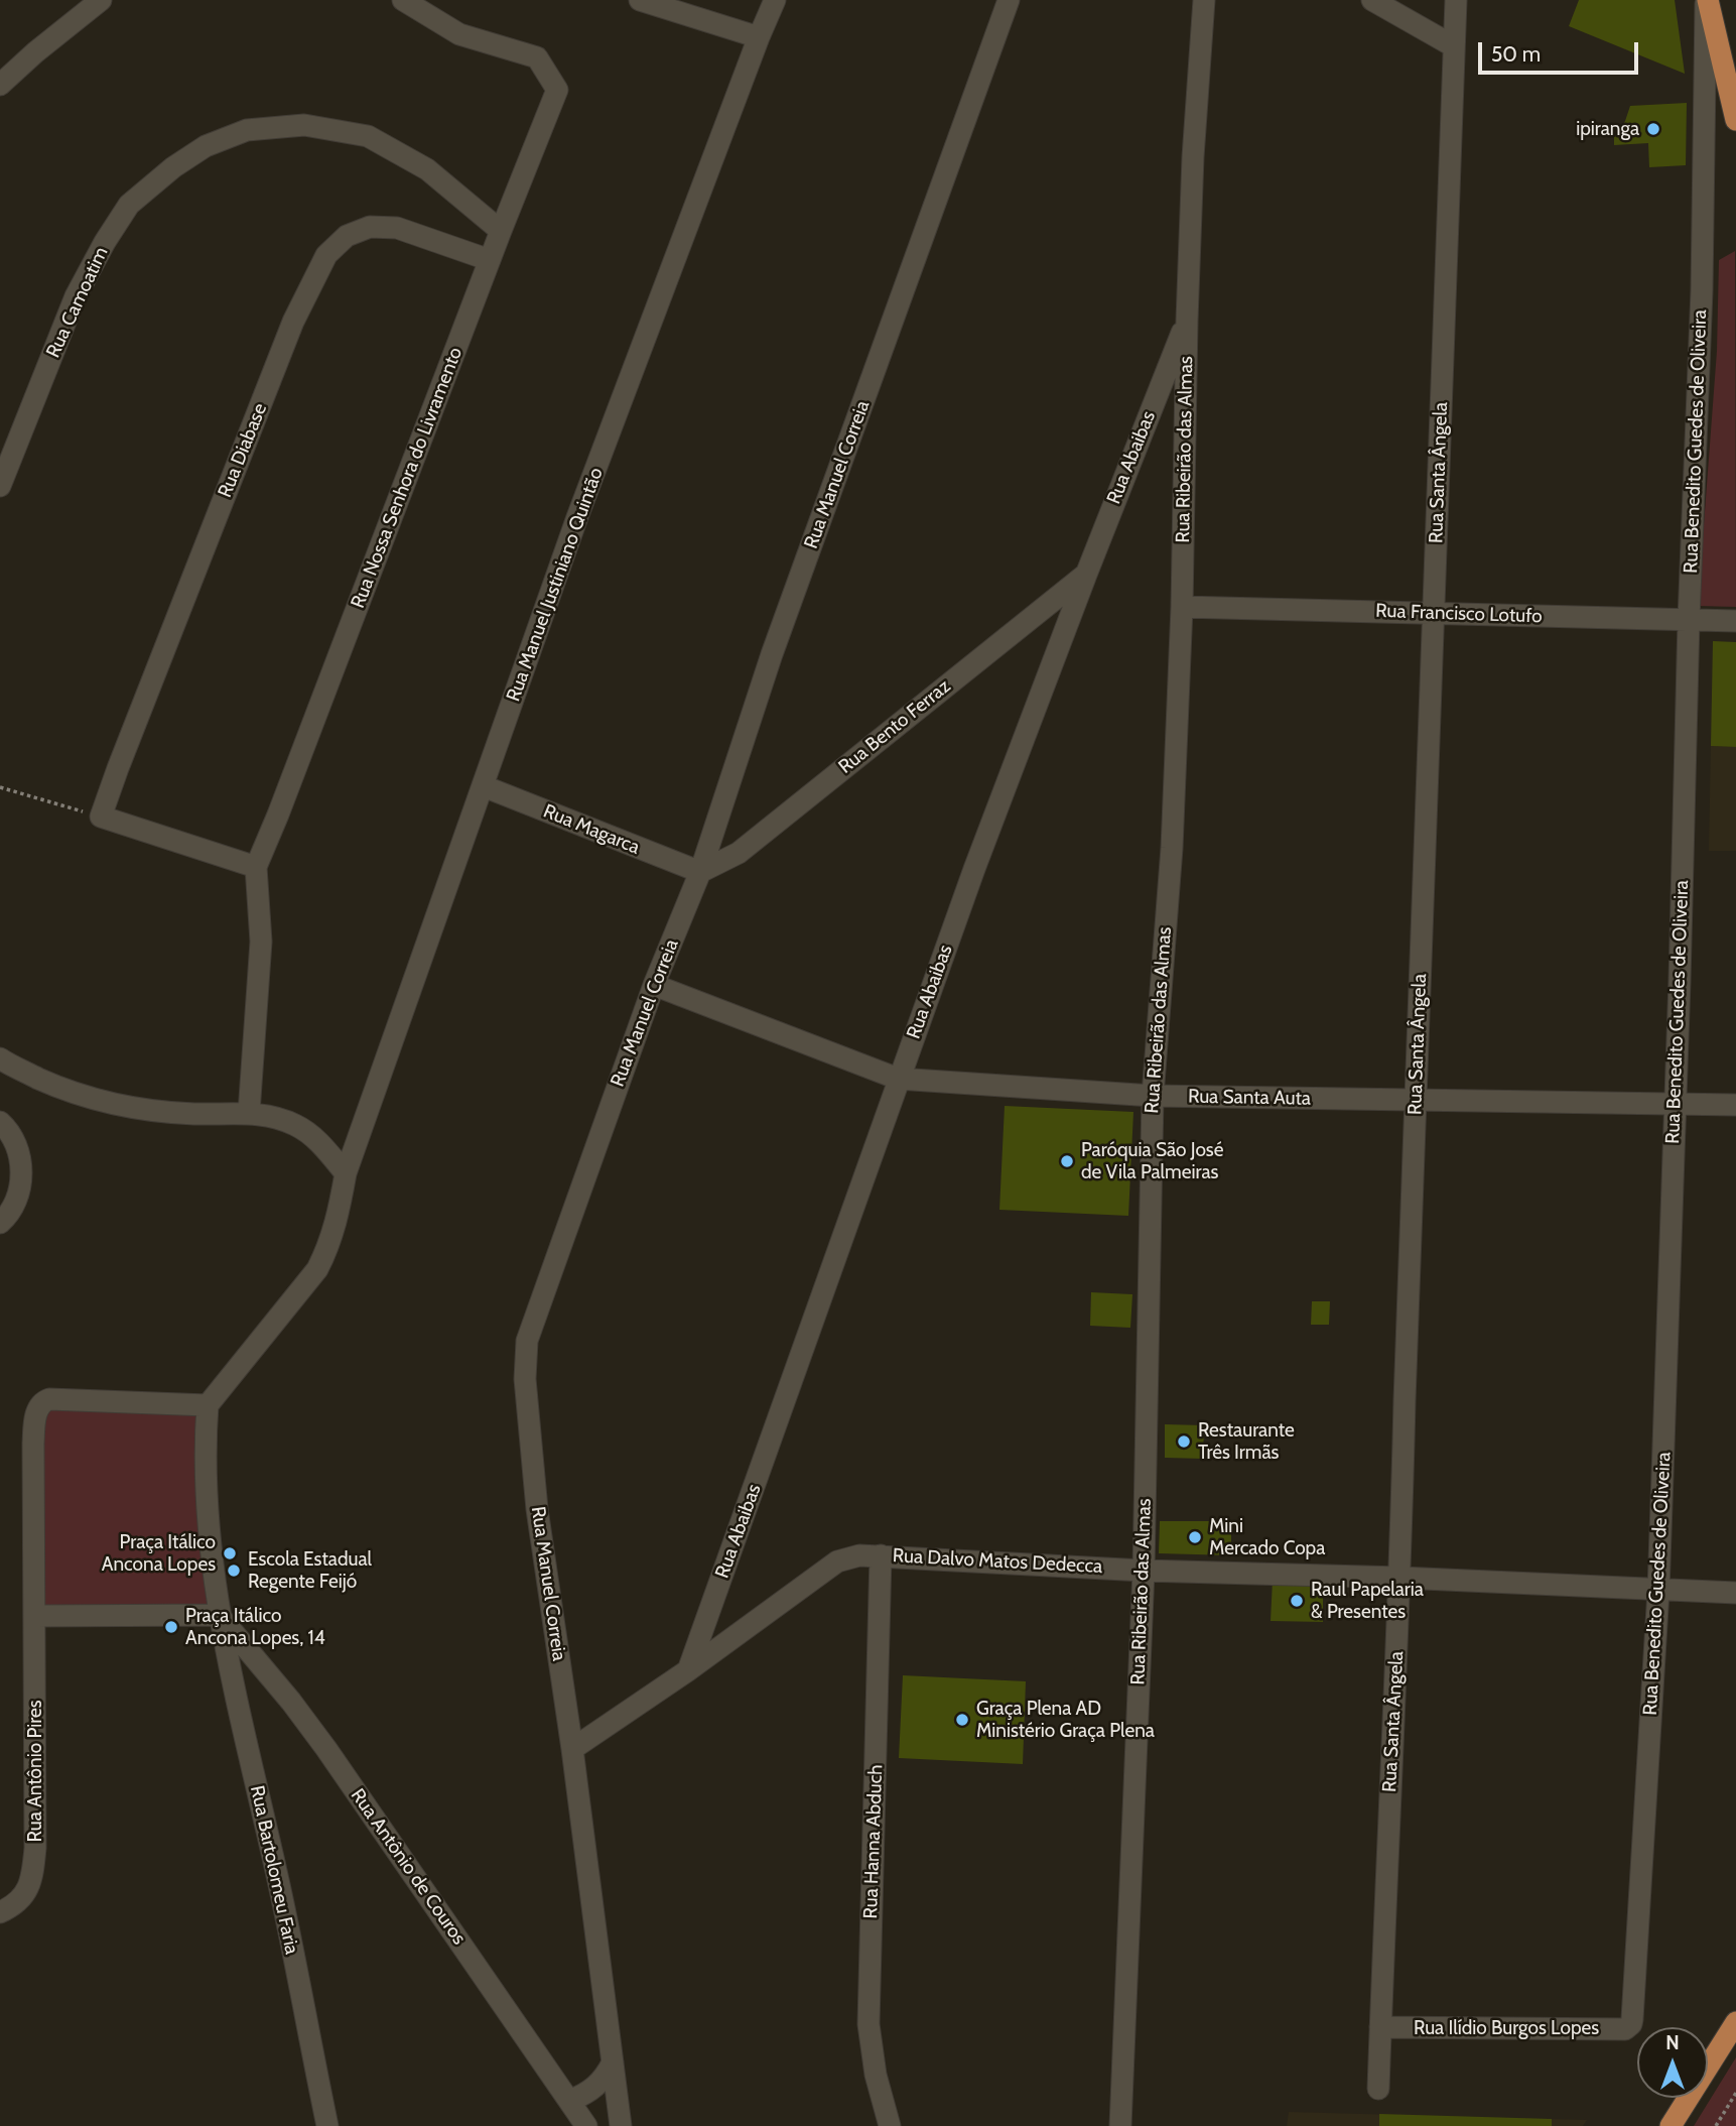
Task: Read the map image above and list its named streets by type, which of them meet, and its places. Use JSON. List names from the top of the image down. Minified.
{"streets":{"street":["Rua Camoatim","Rua Benedito Guedes de Oliveira","Rua Ribeirão das Almas","Rua Diabase","Rua Abaibas","Rua Santa Ângela","Rua Manuel Correia","Rua Nossa Senhora do Livramento","Rua Manuel Justiniano Quintão","Rua Francisco Lotufo","Rua Bento Ferraz","Rua Magarca","Rua Santa Auta","Rua Dalvo Matos Dedecca","Rua Antônio Pires","Rua Hanna Abduch","Rua Antônio de Couros","Rua Bartolomeu Faria","Rua Ilídio Burgos Lopes"]},"crossings":[["Rua Camoatim","Rua Nossa Senhora do Livramento"],["Rua Benedito Guedes de Oliveira","Rua Francisco Lotufo"],["Rua Benedito Guedes de Oliveira","Rua Santa Auta"],["Rua Benedito Guedes de Oliveira","Rua Dalvo Matos Dedecca"],["Rua Benedito Guedes de Oliveira","Rua Ilídio Burgos Lopes"],["Rua Ribeirão das Almas","Rua Abaibas"],["Rua Ribeirão das Almas","Rua Francisco Lotufo"],["Rua Ribeirão das Almas","Rua Santa Auta"],["Rua Ribeirão das Almas","Rua Dalvo Matos Dedecca"],["Rua Diabase","Rua Nossa Senhora do Livramento"],["Rua Abaibas","Rua Bento Ferraz"],["Rua Abaibas","Rua Santa Auta"],["Rua Abaibas","Rua Dalvo Matos Dedecca"],["Rua Santa Ângela","Rua Francisco Lotufo"],["Rua Santa Ângela","Rua Santa Auta"],["Rua Santa Ângela","Rua Dalvo Matos Dedecca"],["Rua Santa Ângela","Rua Ilídio Burgos Lopes"],["Rua Manuel Correia","Rua Bento Ferraz"],["Rua Manuel Correia","Rua Magarca"],["Rua Manuel Correia","Rua Santa Auta"],["Rua Manuel Correia","Rua Dalvo Matos Dedecca"],["Rua Manuel Justiniano Quintão","Rua Magarca"],["Rua Manuel Justiniano Quintão","Rua Antônio Pires"],["Rua Manuel Justiniano Quintão","Rua Bartolomeu Faria"],["Rua Bento Ferraz","Rua Magarca"],["Rua Dalvo Matos Dedecca","Rua Hanna Abduch"],["Rua Antônio Pires","Rua Bartolomeu Faria"],["Rua Antônio de Couros","Rua Bartolomeu Faria"]],"places":["ipiranga","Paróquia São José de Vila Palmeiras","Restaurante Três Irmãs","Mini Mercado Copa","Praça Itálico Ancona Lopes","Escola Estadual Regente Feijó","Raul Papelaria & Presentes","Praça Itálico Ancona Lopes, 14","Graça Plena AD Ministério Graça Plena"],"scale_bar":"50 m","north":"top"}
